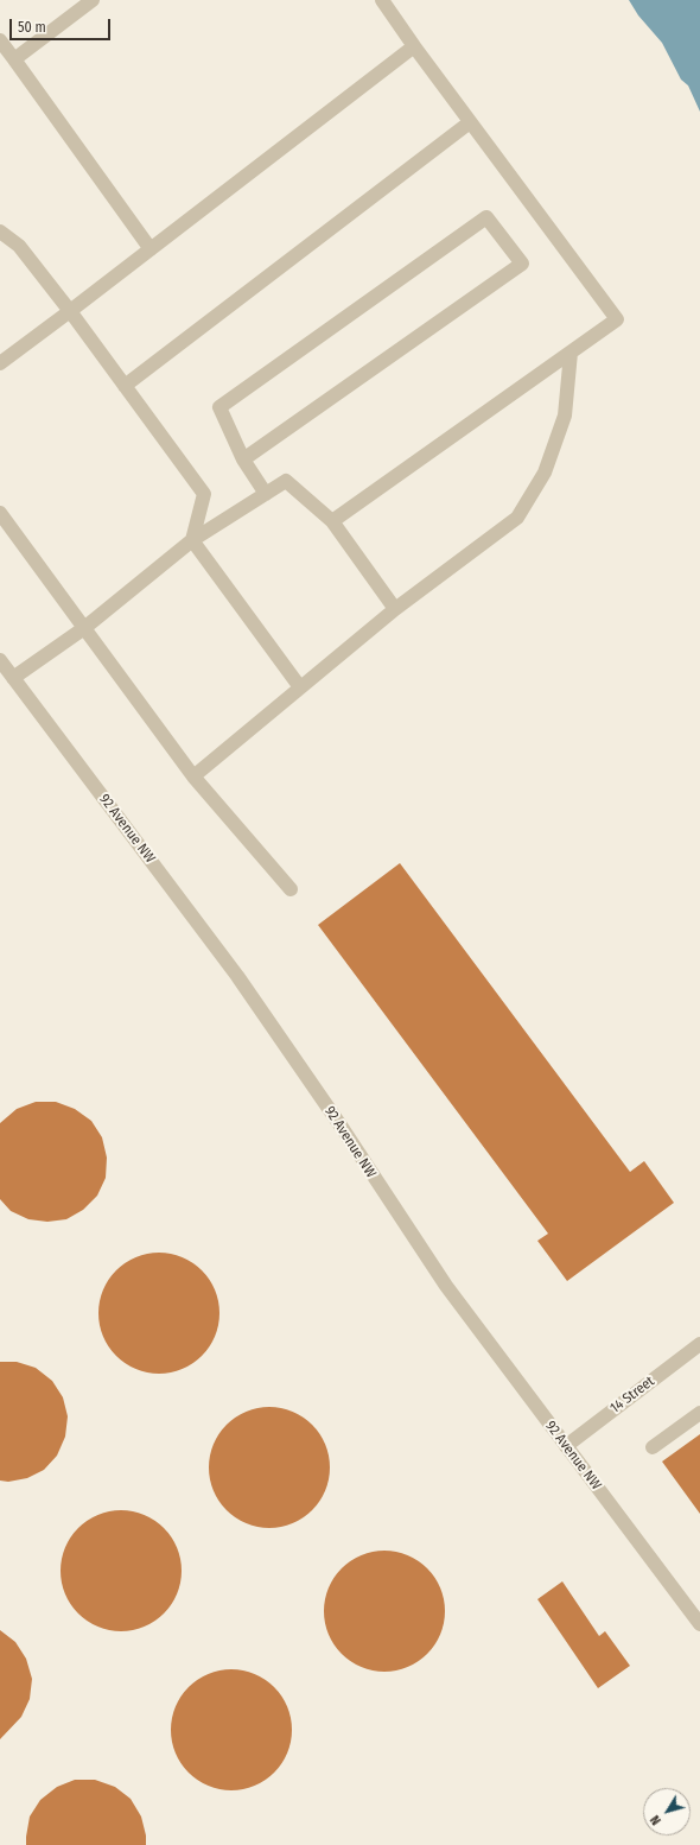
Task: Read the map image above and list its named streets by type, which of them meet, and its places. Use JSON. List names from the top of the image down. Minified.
{"streets":{"street":["92 Avenue NW","14 Street"]},"crossings":[["92 Avenue NW","14 Street"]],"scale_bar":"50 m","north":"bottom left"}
